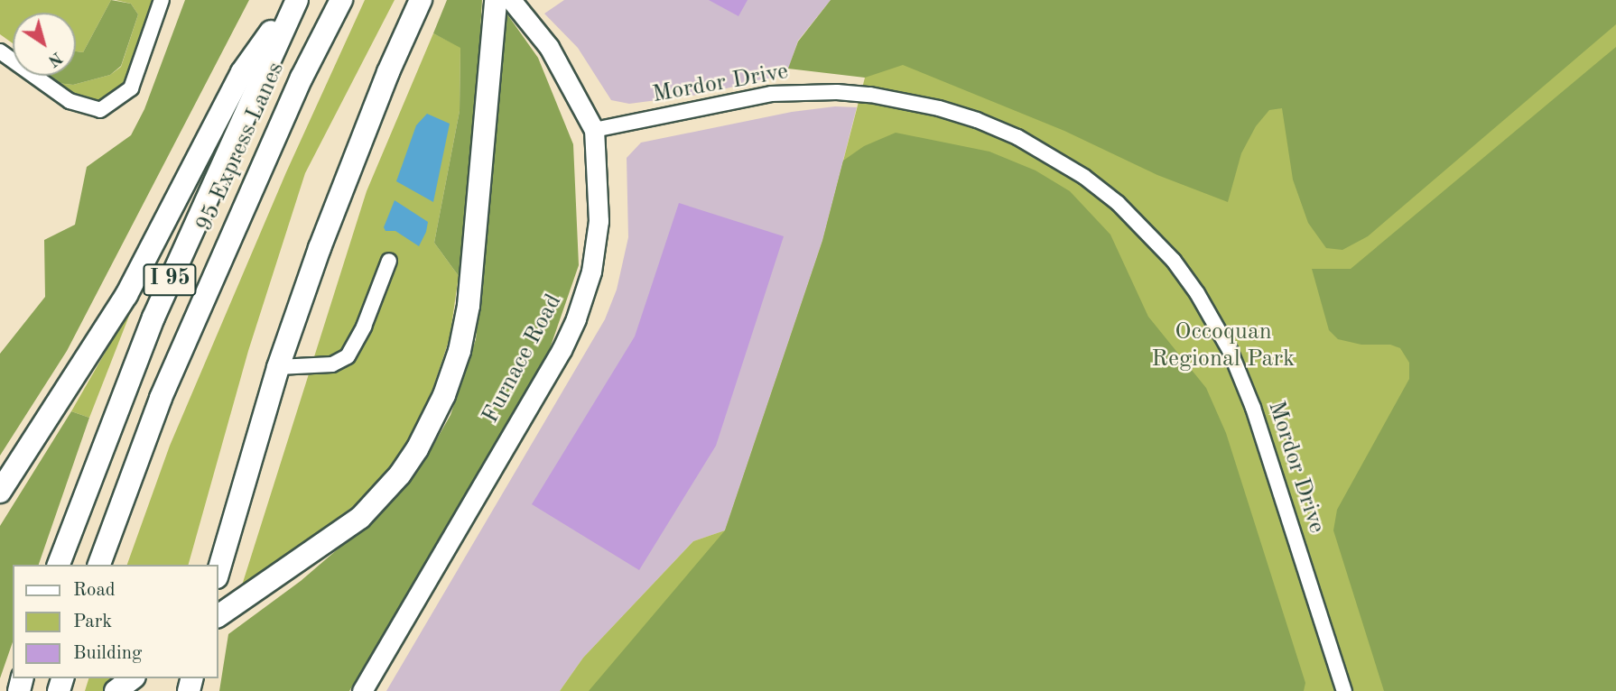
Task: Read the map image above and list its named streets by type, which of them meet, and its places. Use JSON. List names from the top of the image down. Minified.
{"streets":{"highway":["95 Express Lanes","I 95"],"main road":["Furnace Road"],"street":["Mordor Drive"]},"crossings":[["Mordor Drive","Furnace Road"]],"parks":["Occoquan Regional Park"],"legend":["Road","Park","Building"],"north":"bottom right"}
